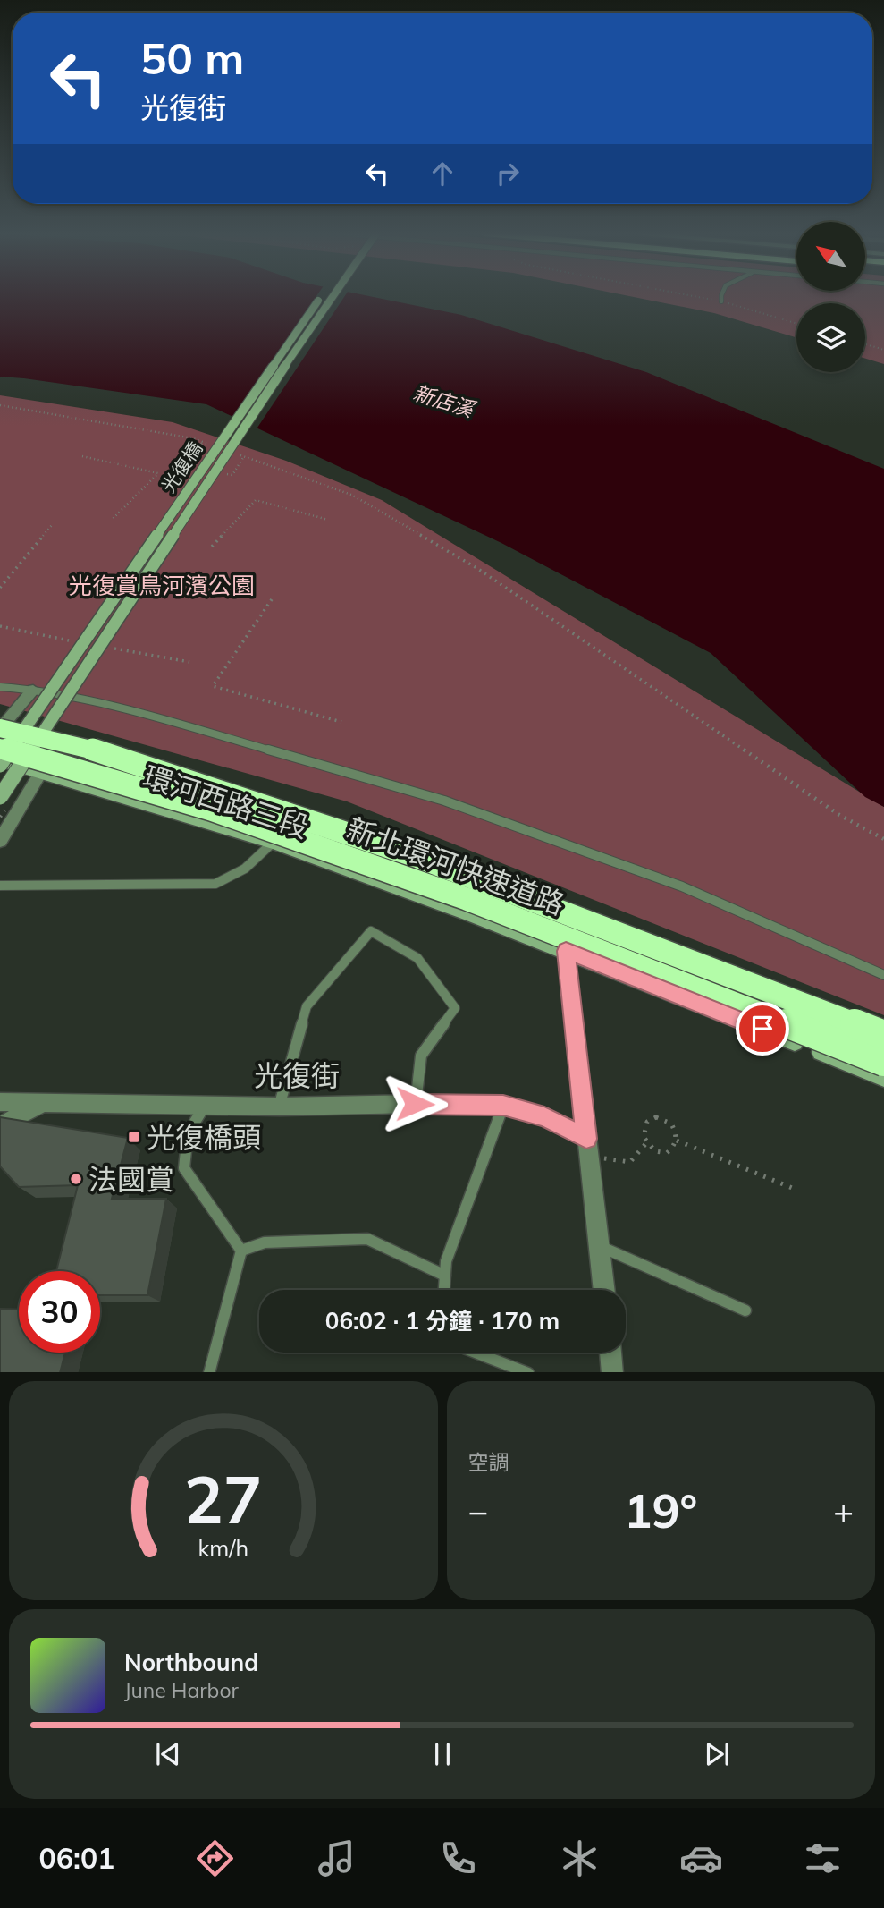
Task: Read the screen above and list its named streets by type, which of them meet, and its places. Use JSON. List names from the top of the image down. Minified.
{"streets":{"highway":["新北環河快速道路"],"main road":["光復橋","環河西路三段"],"street":["光復街"]},"crossings":[["光復橋","環河西路三段"],["環河西路三段","新北環河快速道路"]],"water":["新店溪"],"parks":["光復賞鳥河濱公園"],"places":{"transit":["光復橋頭"],"other":["法國賞"]},"north":"top left","page":{"turn":["50 m","光復街"],"limit":"30","trip":"06:02 · 1 分鐘 · 170 m","tile":"空調","heat":["−","19°","+"],"song":["Northbound","June Harbor"],"tabs":"06:01","gauge":["27","km/h"]}}
